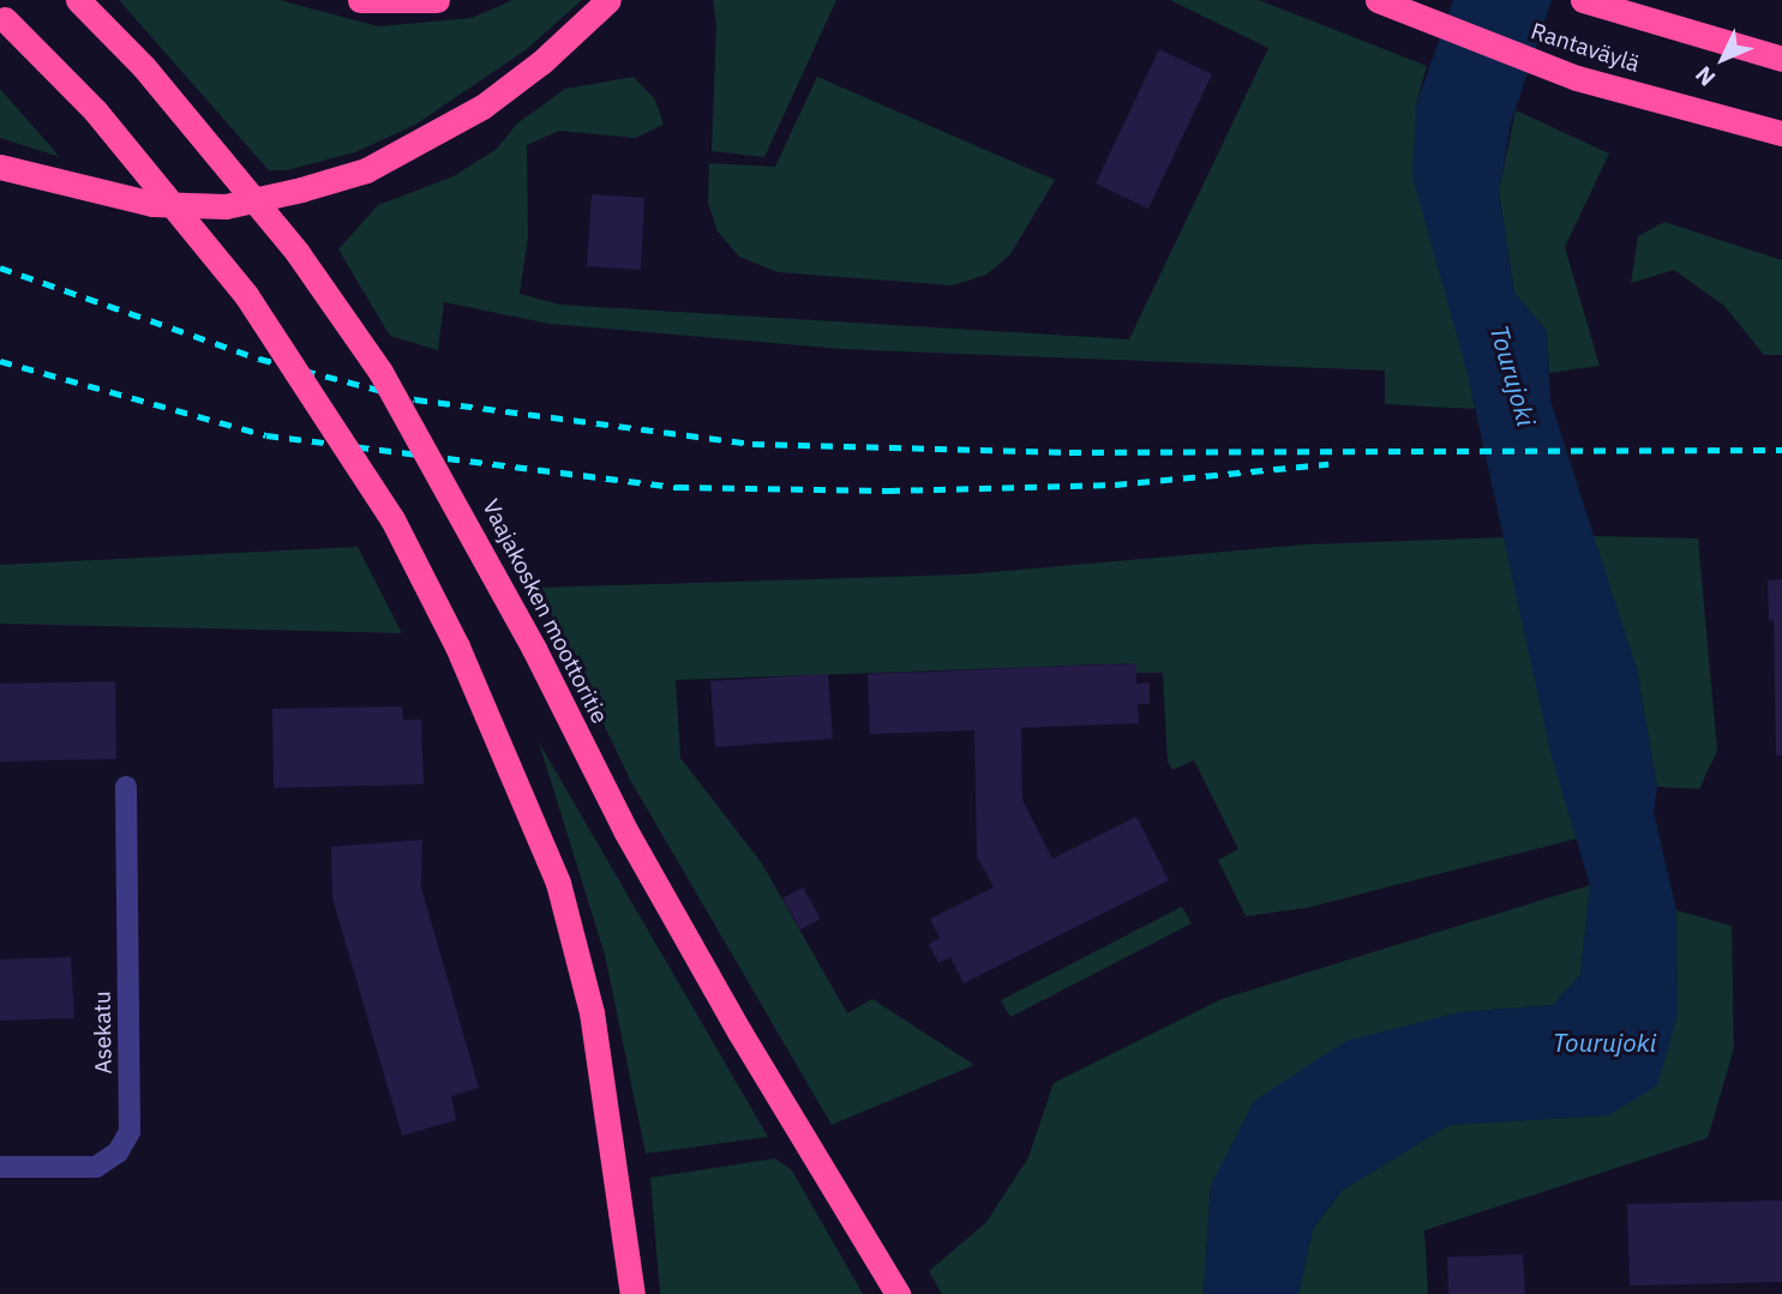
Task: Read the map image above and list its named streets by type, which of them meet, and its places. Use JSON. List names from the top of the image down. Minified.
{"streets":{"highway":["Rantaväylä","Vaajakosken moottoritie"],"street":["Asekatu"]},"water":["Tourujoki"],"north":"bottom left"}
